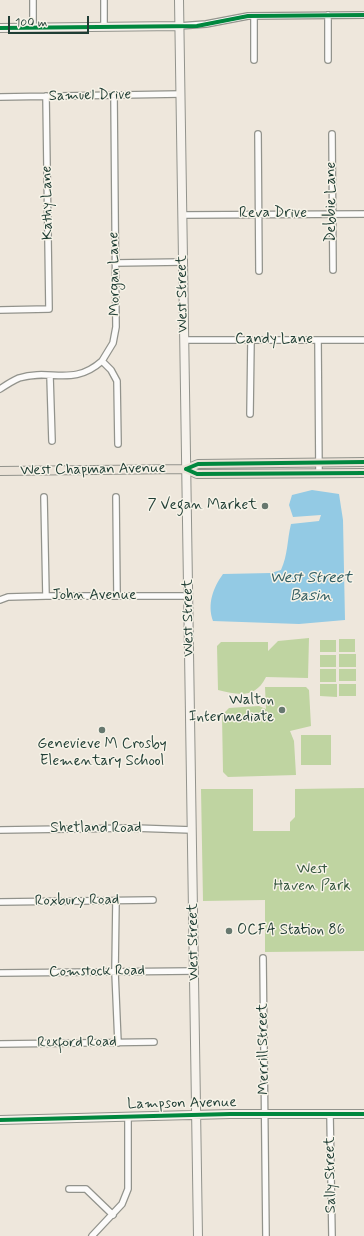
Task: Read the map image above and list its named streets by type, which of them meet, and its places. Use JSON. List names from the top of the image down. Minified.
{"streets":{"main road":["West Street","West Chapman Avenue","Lampson Avenue"],"street":["Samuel Drive","Debbie Lane","Kathy Lane","Reva Drive","Morgan Lane","Candy Lane","John Avenue","Shetland Road","Roxbury Road","Comstock Road","Rexford Road","Merrill Street","Sally Street"]},"crossings":[["Samuel Drive","Kathy Lane"],["Samuel Drive","Morgan Lane"],["Samuel Drive","West Street"],["Debbie Lane","Reva Drive"],["Reva Drive","West Street"],["West Street","Candy Lane"],["West Street","West Chapman Avenue"],["West Street","John Avenue"],["West Street","Shetland Road"],["West Street","Comstock Road"],["West Street","Lampson Avenue"],["Merrill Street","Lampson Avenue"],["Lampson Avenue","Sally Street"]],"water":["West Street Basin"],"parks":["West Haven Park"],"places":["7 Vegan Market","Walton Intermediate","Genevieve M Crosby Elementary School","OCFA Station 86"],"scale_bar":"100 m"}
